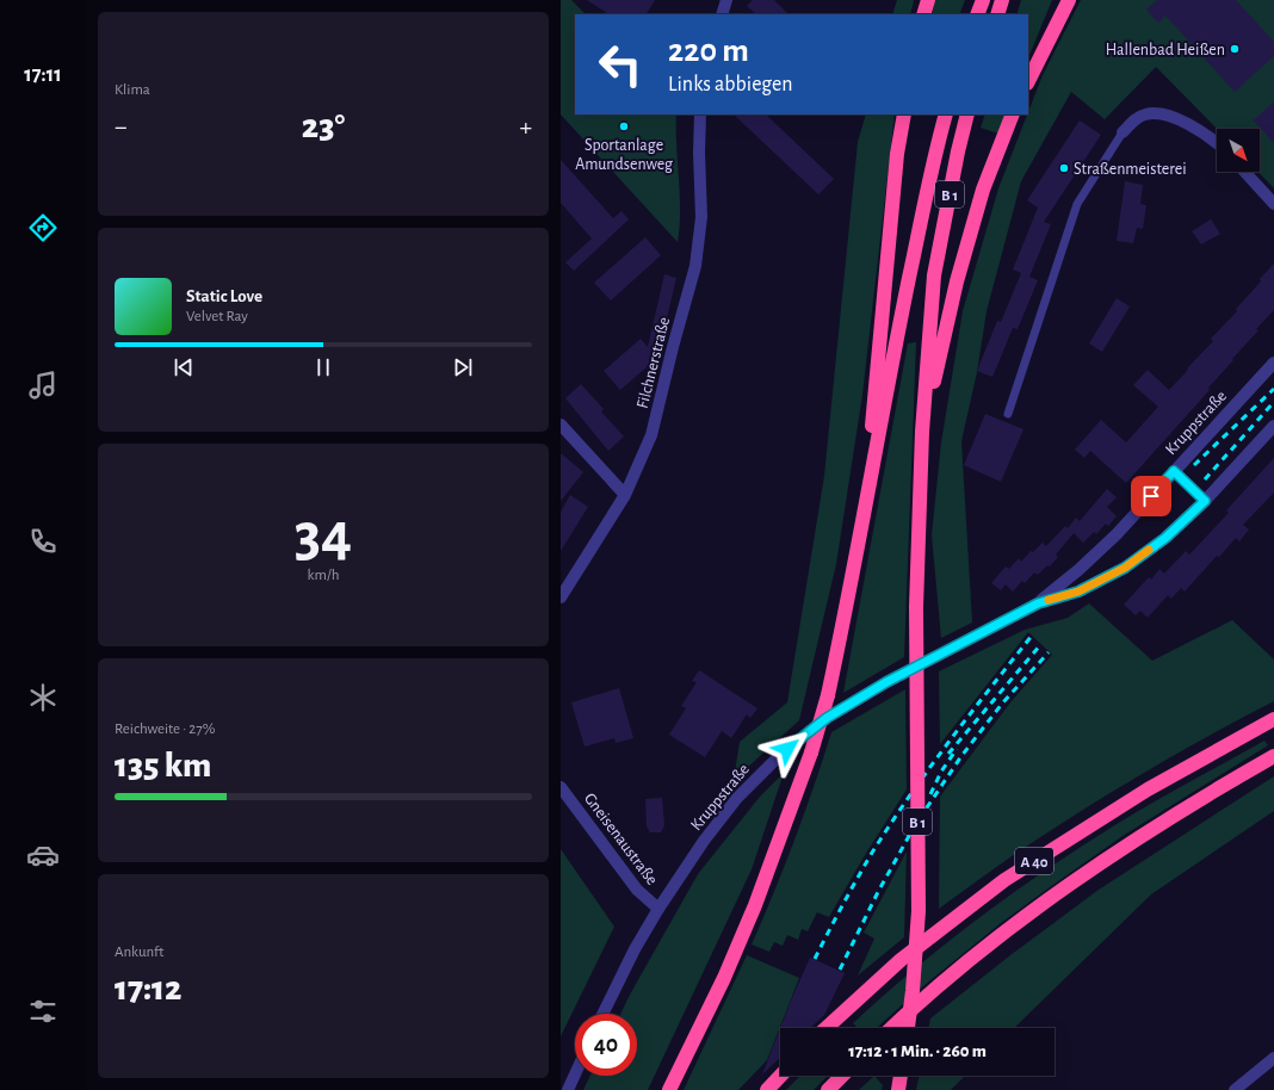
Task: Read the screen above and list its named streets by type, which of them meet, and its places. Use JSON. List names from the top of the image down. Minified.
{"streets":{"highway":["B 1","A 40"],"street":["Filchnerstraße","Kruppstraße","Gneisenaustraße"]},"crossings":[["Kruppstraße","Gneisenaustraße"]],"places":["Hallenbad Heißen","Sportanlage Amundsenweg","Straßenmeisterei"],"north":"bottom right","page":{"tabs":"17:11","tile":["Klima",["34","km/h"],["Reichweite · 27%","135 km"],["Ankunft","17:12"]],"turn":["220 m","Links abbiegen"],"heat":["−","23°","+"],"song":["Static Love","Velvet Ray"],"limit":"40","trip":"17:12 · 1 Min. · 260 m"}}
